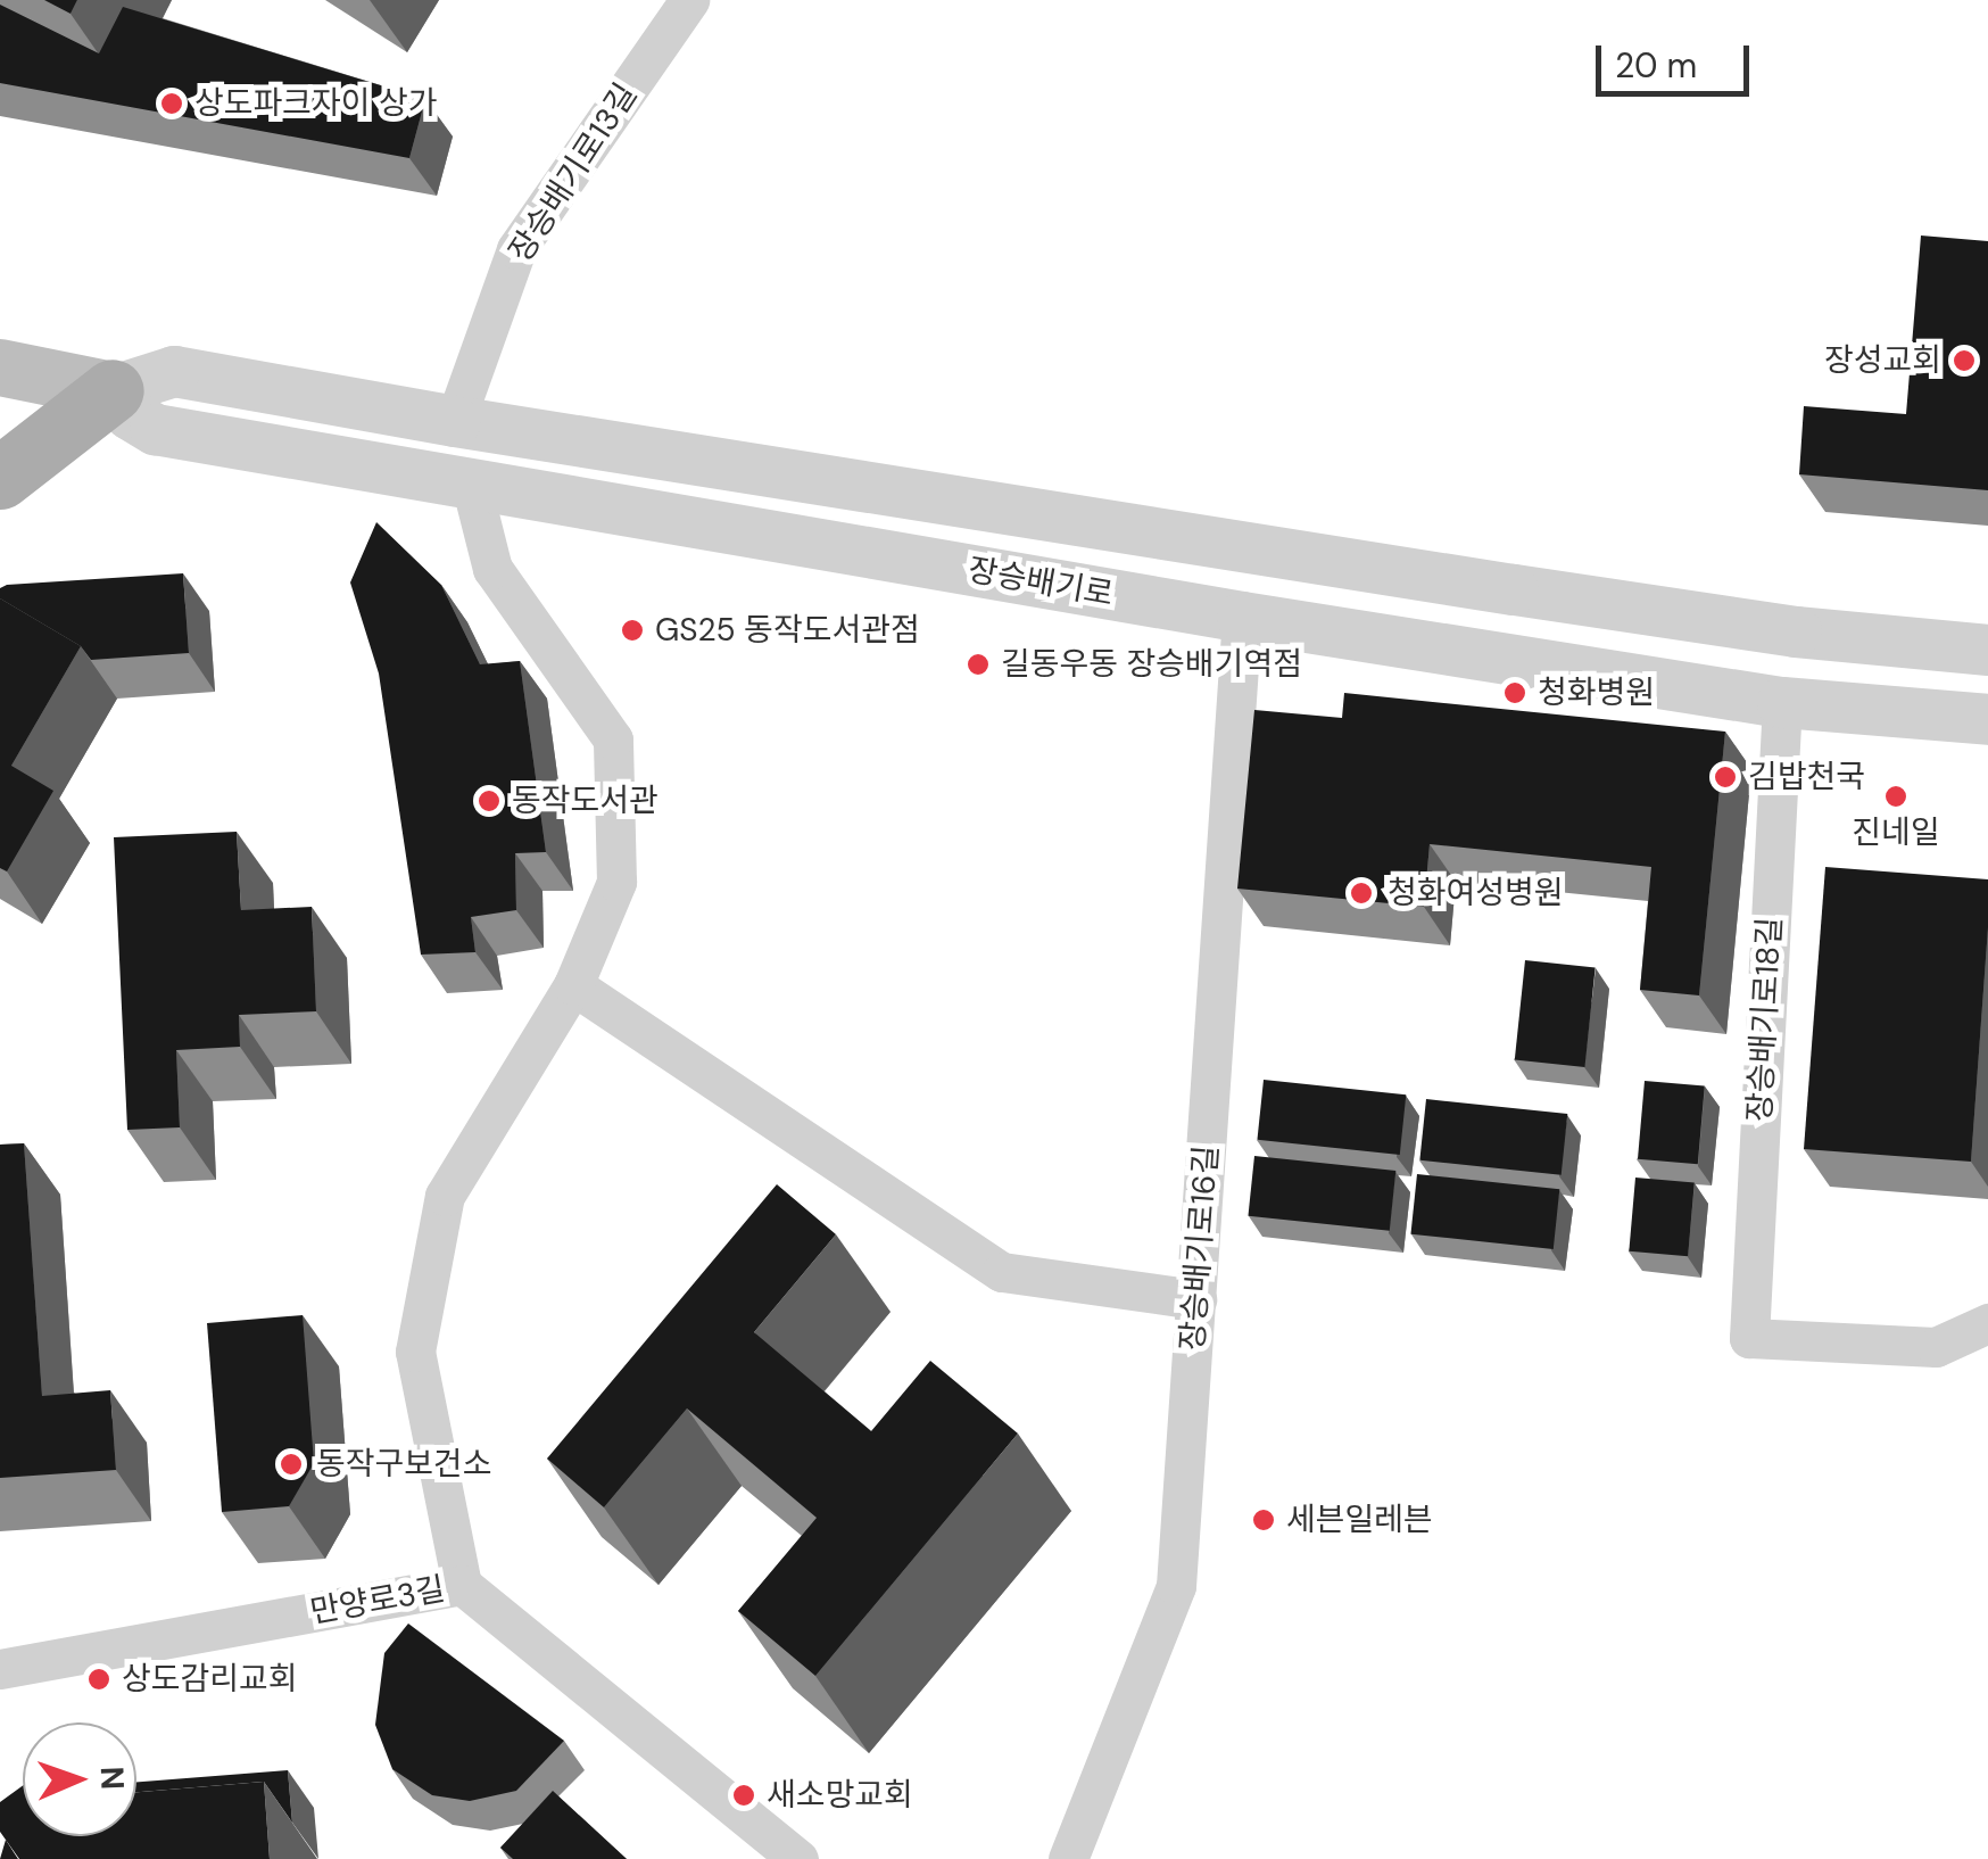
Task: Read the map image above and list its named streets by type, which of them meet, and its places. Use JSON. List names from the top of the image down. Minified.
{"streets":{"street":["장승배기로13길","장승배기로","장승배기로18길","장승배기로16길","만양로3길"]},"crossings":[["장승배기로","장승배기로18길"],["장승배기로","장승배기로16길"]],"places":["상도파크자이 상가","장성교회","GS25 동작도서관점","길동우동 장승배기역점","청화병원","김밥천국","진네일","동작도서관","청화여성병원","동작구보건소","세븐일레븐","상도감리교회","새소망교회"],"scale_bar":"20 m","north":"right"}
